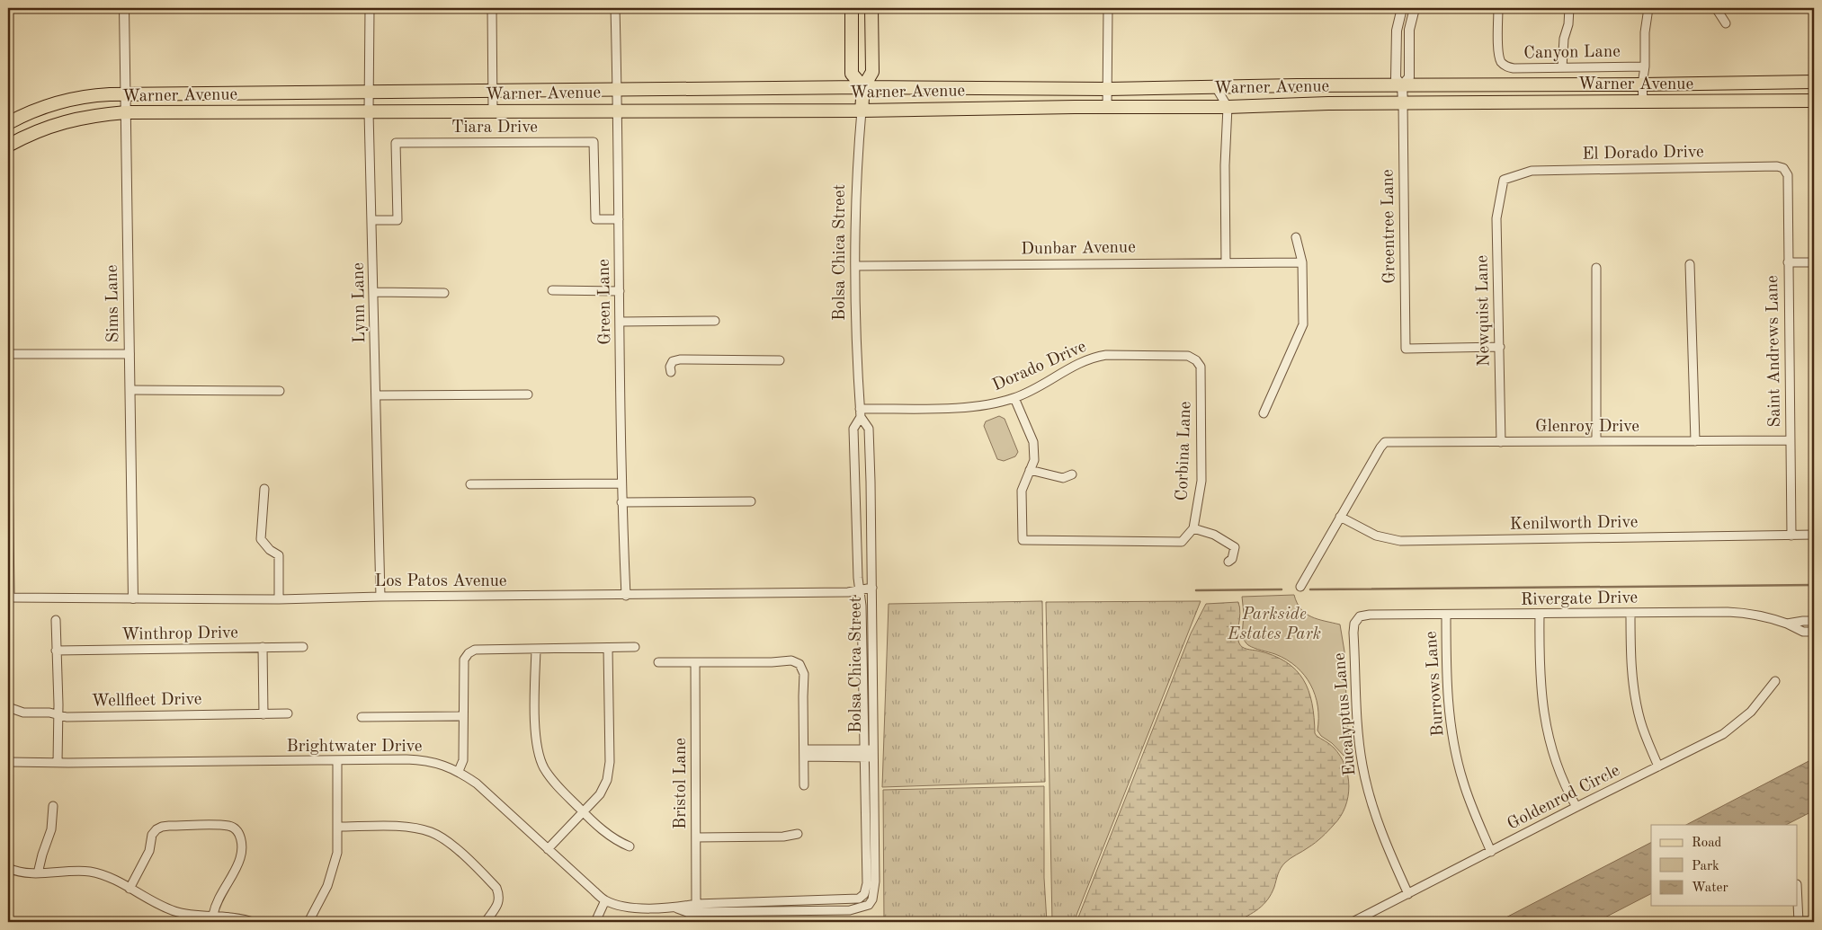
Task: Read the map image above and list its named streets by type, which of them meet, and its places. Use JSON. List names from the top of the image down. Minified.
{"streets":{"main road":["Warner Avenue","Bolsa Chica Street"],"street":["Canyon Lane","Tiara Drive","El Dorado Drive","Greentree Lane","Dunbar Avenue","Green Lane","Lynn Lane","Sims Lane","Newquist Lane","Saint Andrews Lane","Dorado Drive","Glenroy Drive","Corbina Lane","Kenilworth Drive","Los Patos Avenue","Rivergate Drive","Winthrop Drive","Burrows Lane","Wellfleet Drive","Eucalyptus Lane","Brightwater Drive","Bristol Lane","Goldenrod Circle"]},"crossings":[["Warner Avenue","Greentree Lane"],["Warner Avenue","Bolsa Chica Street"],["Warner Avenue","Green Lane"],["Warner Avenue","Lynn Lane"],["Warner Avenue","Sims Lane"],["Tiara Drive","Green Lane"],["Tiara Drive","Lynn Lane"],["El Dorado Drive","Newquist Lane"],["El Dorado Drive","Saint Andrews Lane"],["Greentree Lane","Newquist Lane"],["Dunbar Avenue","Bolsa Chica Street"],["Bolsa Chica Street","Dorado Drive"],["Bolsa Chica Street","Los Patos Avenue"],["Bolsa Chica Street","Brightwater Drive"],["Green Lane","Los Patos Avenue"],["Lynn Lane","Los Patos Avenue"],["Sims Lane","Los Patos Avenue"],["Newquist Lane","Glenroy Drive"],["Saint Andrews Lane","Glenroy Drive"],["Saint Andrews Lane","Kenilworth Drive"],["Dorado Drive","Corbina Lane"],["Glenroy Drive","Kenilworth Drive"],["Rivergate Drive","Burrows Lane"],["Rivergate Drive","Eucalyptus Lane"],["Burrows Lane","Goldenrod Circle"],["Eucalyptus Lane","Goldenrod Circle"],["Brightwater Drive","Bristol Lane"]],"parks":["Parkside Estates Park"],"legend":["Road","Park","Water"]}
